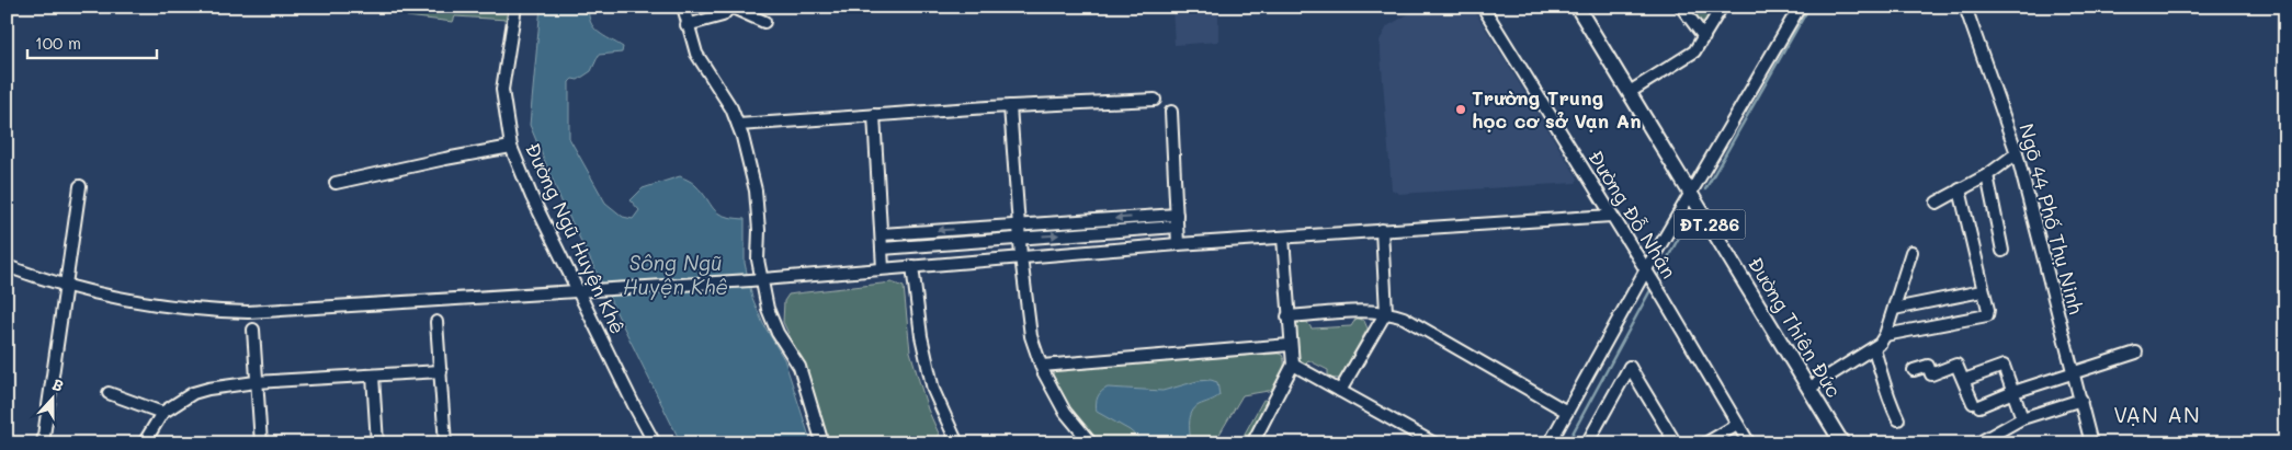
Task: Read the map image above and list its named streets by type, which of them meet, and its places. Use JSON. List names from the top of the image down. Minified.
{"streets":{"main road":["ĐT.286","Đường Thiên Đức"],"street":["Đường Đỗ Nhân","Ngõ 44 Phố Thụ Ninh","Đường Ngũ Huyện Khê"]},"districts":["VẠN AN"],"water":["Sông Ngũ Huyện Khê"],"places":["Trường Trung học cơ sở Vạn An"],"scale_bar":"100 m","north":"top"}
